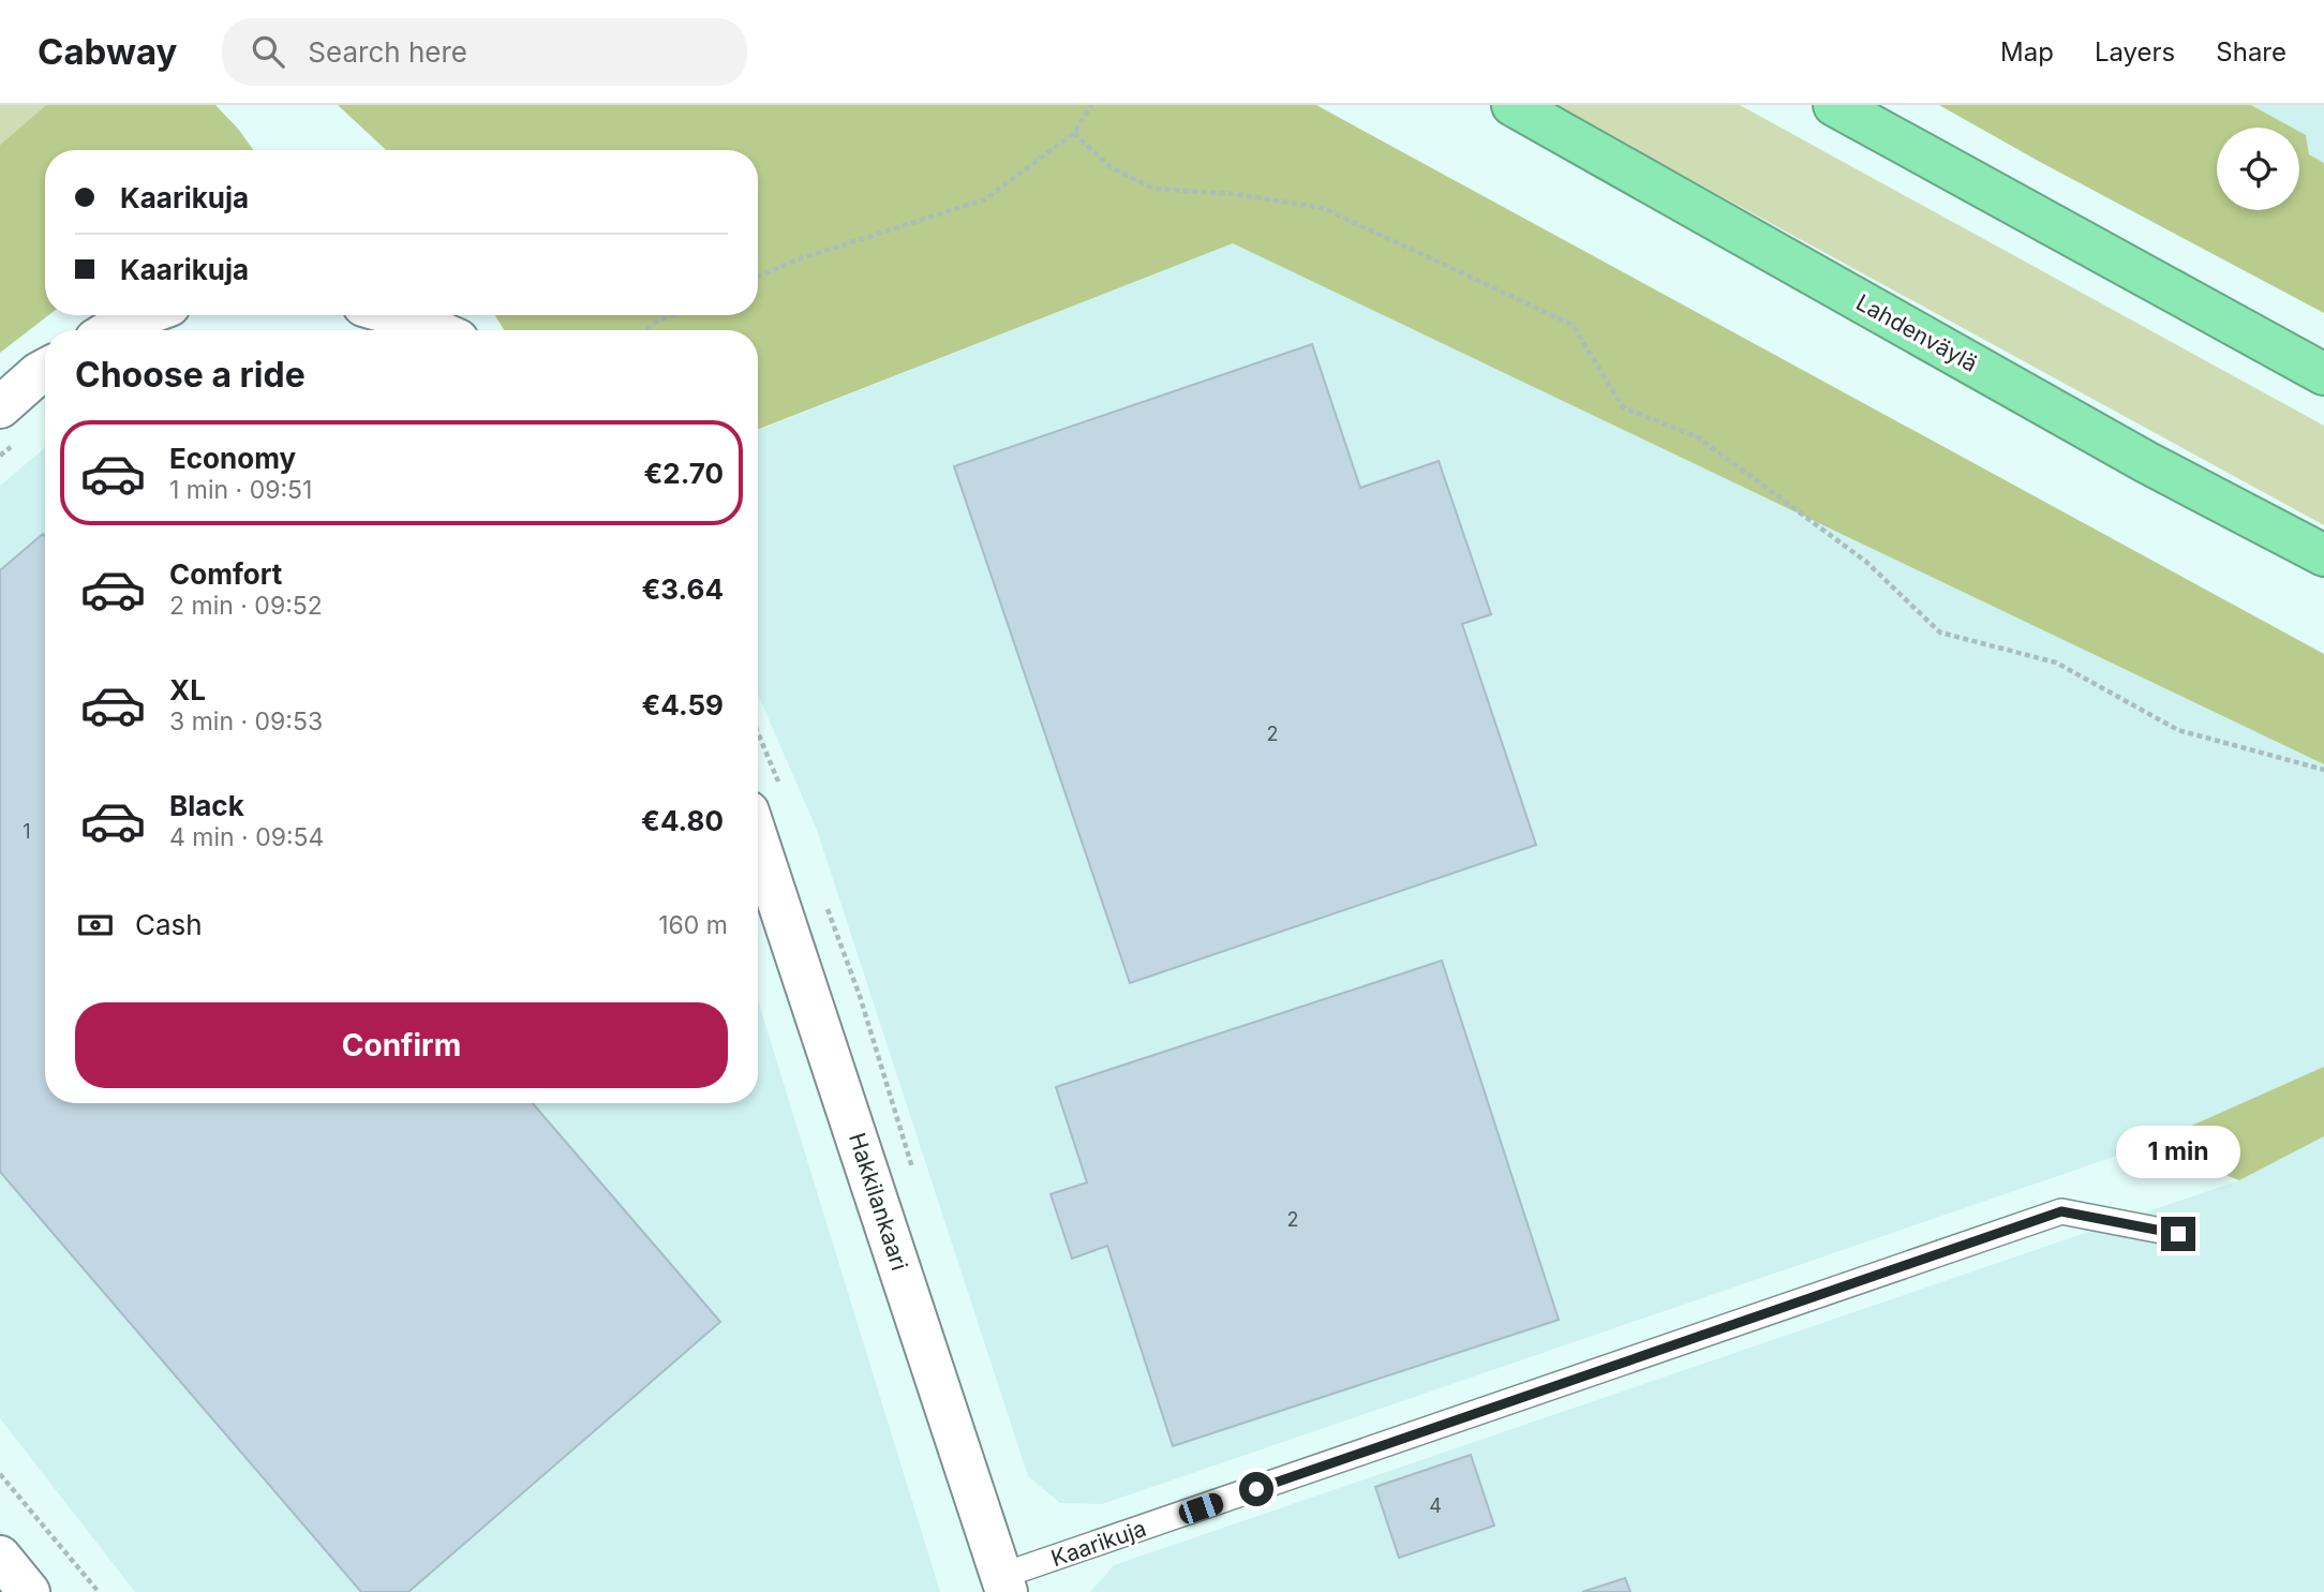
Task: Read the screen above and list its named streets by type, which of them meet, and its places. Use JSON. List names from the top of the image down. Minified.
{"streets":{"highway":["Lahdenväylä"],"street":["Hakkilankaari"],"lane":["Kaarikuja"]},"crossings":[["Hakkilankaari","Kaarikuja"]],"house_numbers":["2","1","2","4"],"page":{"header":"Cabway","search":"Search here","nav":["Map","Layers","Share"],"banner":["Kaarikuja","Kaarikuja"],"heading":"Choose a ride","list":[{"name":"Economy","note":"1 min · 09:51","value":"€2.70"},{"name":"Comfort","note":"2 min · 09:52","value":"€3.64"},{"name":"XL","note":"3 min · 09:53","value":"€4.59"},{"name":"Black","note":"4 min · 09:54","value":"€4.80"}],"pay":["Cash","160 m"],"buttons":"Confirm","bubble":"1 min"}}
